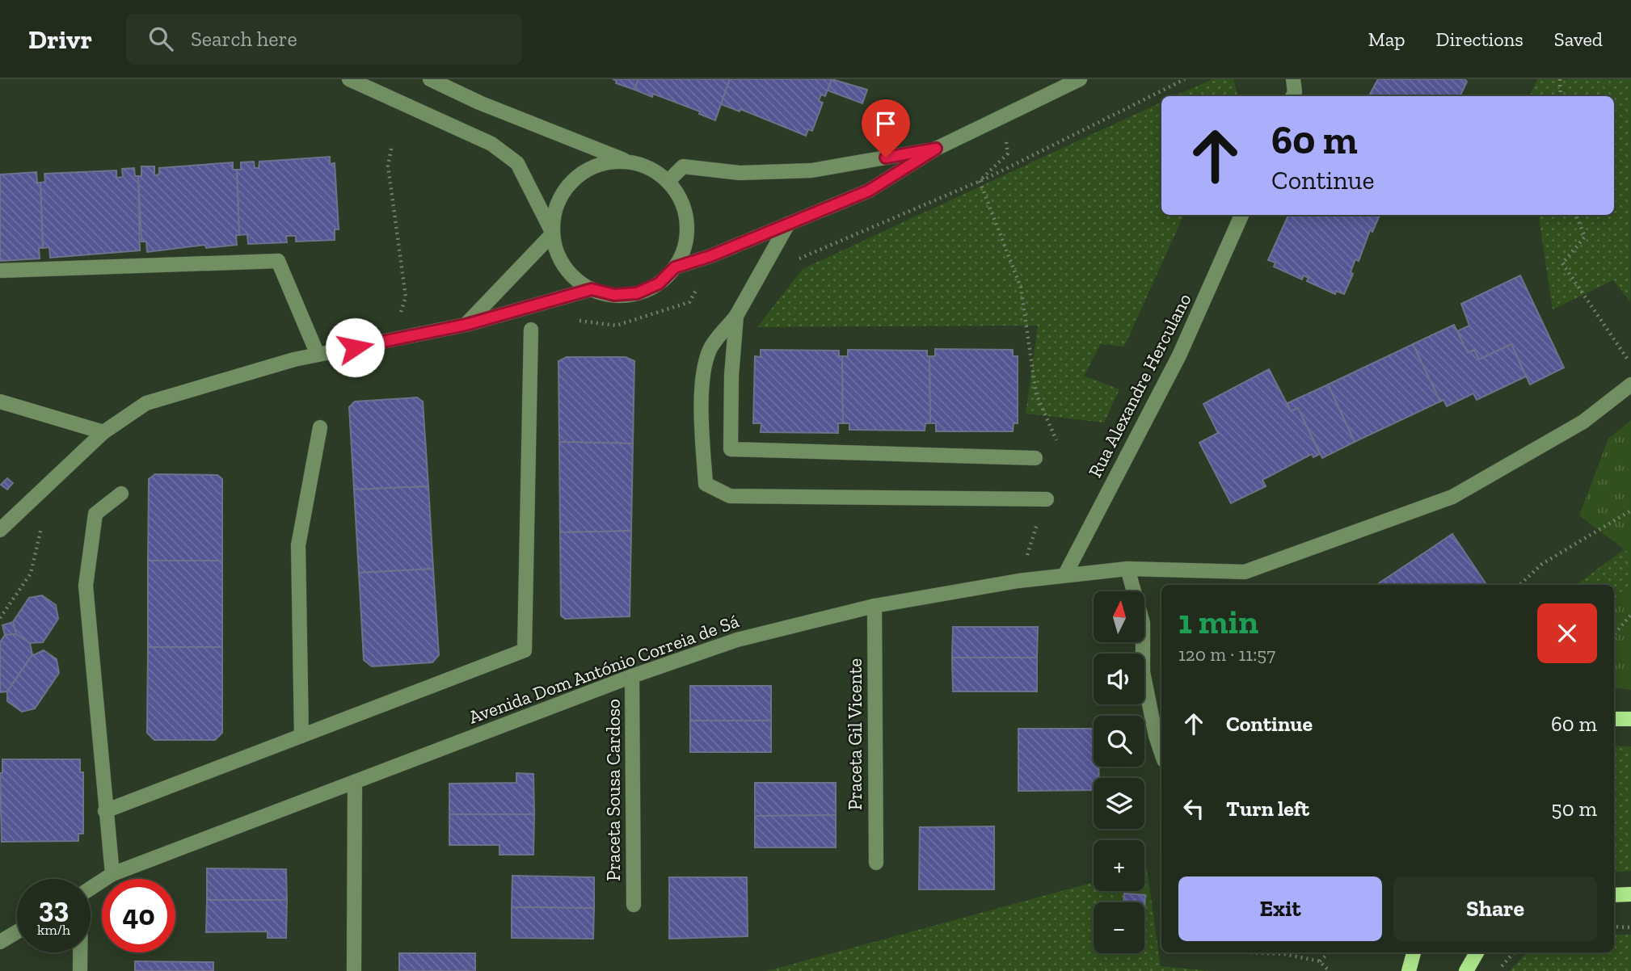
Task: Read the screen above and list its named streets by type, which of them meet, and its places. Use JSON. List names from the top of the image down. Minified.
{"streets":{"street":["Rua Alexandre Herculano","Avenida Dom António Correia de Sá","Praceta Gil Vicente","Praceta Sousa Cardoso"]},"crossings":[["Rua Alexandre Herculano","Avenida Dom António Correia de Sá"],["Avenida Dom António Correia de Sá","Praceta Gil Vicente"],["Avenida Dom António Correia de Sá","Praceta Sousa Cardoso"]],"north":"top","page":{"header":"Drivr","search":"Search here","nav":["Map","Directions","Saved"],"turn":["60 m","Continue"],"heading":["1 min","120 m · 11:57"],"map_buttons":["+","−"],"list":[{"name":"Continue","value":"60 m"},{"name":"Turn left","value":"50 m"}],"buttons":["Exit","Share"],"speed":"33 km/h","limit":"40"}}
